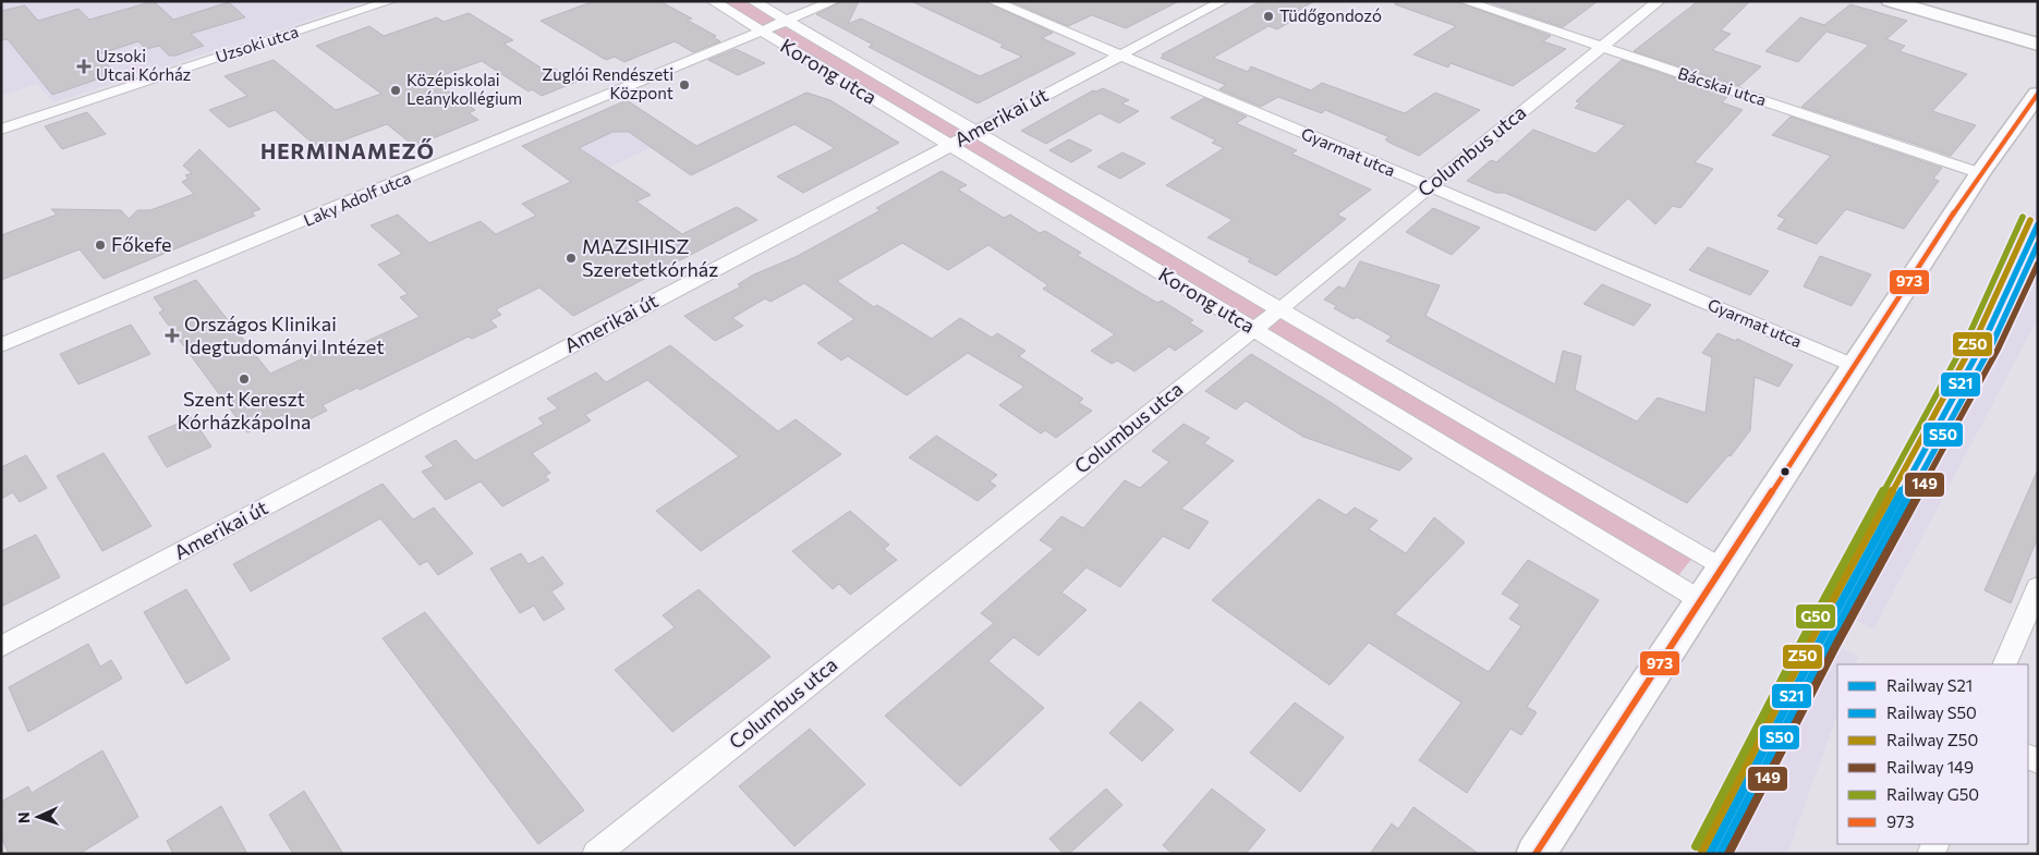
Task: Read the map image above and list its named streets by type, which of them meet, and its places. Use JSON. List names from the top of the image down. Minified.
{"streets":{"street":["Uzsoki utca","Korong utca","Bácskai utca","Amerikai út","Columbus utca","Gyarmat utca","Laky Adolf utca"]},"crossings":[["Korong utca","Amerikai út"],["Korong utca","Columbus utca"],["Korong utca","Laky Adolf utca"],["Bácskai utca","Columbus utca"],["Amerikai út","Gyarmat utca"],["Columbus utca","Gyarmat utca"]],"districts":["HERMINAMEZŐ"],"places":{"other":["Tüdőgondozó","Zuglói Rendészeti Központ","Középiskolai Leánykollégium","Főkefe","MAZSIHISZ Szeretetkórház","Szent Kereszt Kórházkápolna"],"health":["Uzsoki Utcai Kórház","Országos Klinikai Idegtudományi Intézet"]},"lines":["transit line 973","rail line G50","rail line Z50","rail line S21","rail line S50","rail line 149"],"legend":["Railway S21","Railway S50","Railway Z50","Railway 149","Railway G50","973"],"north":"left"}
